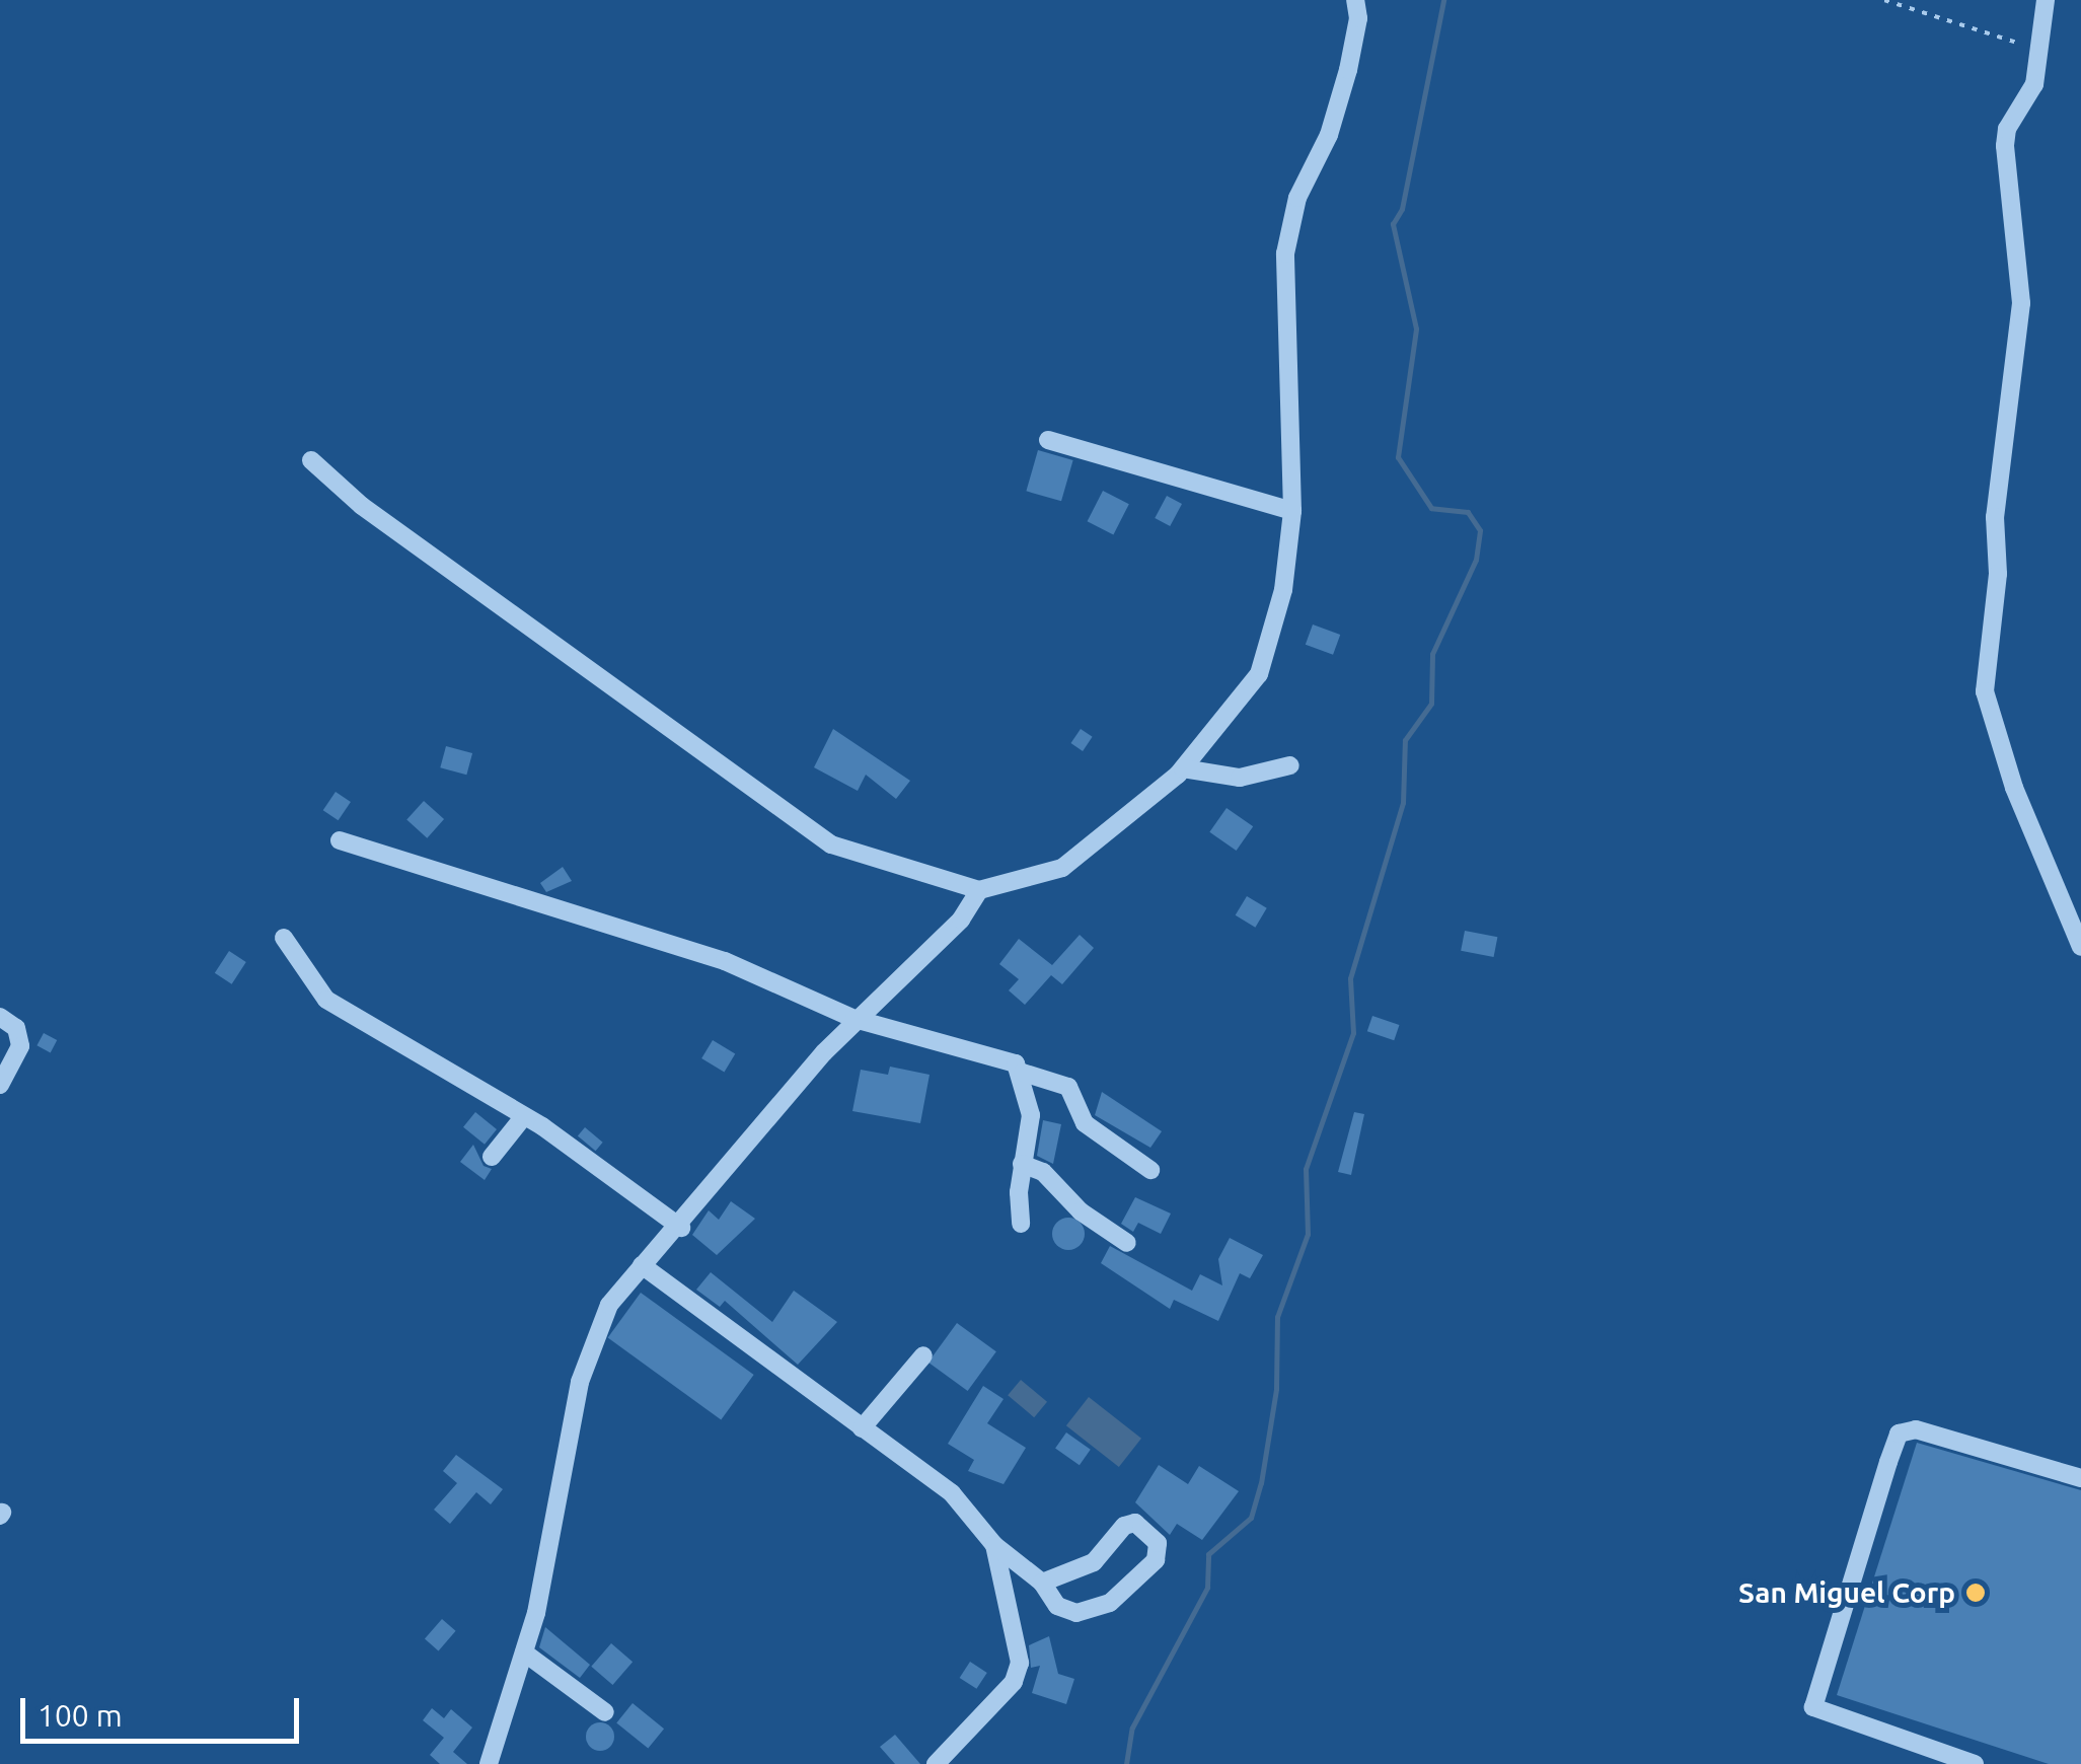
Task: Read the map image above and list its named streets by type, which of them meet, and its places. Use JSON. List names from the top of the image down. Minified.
{"places":["San Miguel Corp"],"scale_bar":"100 m"}
